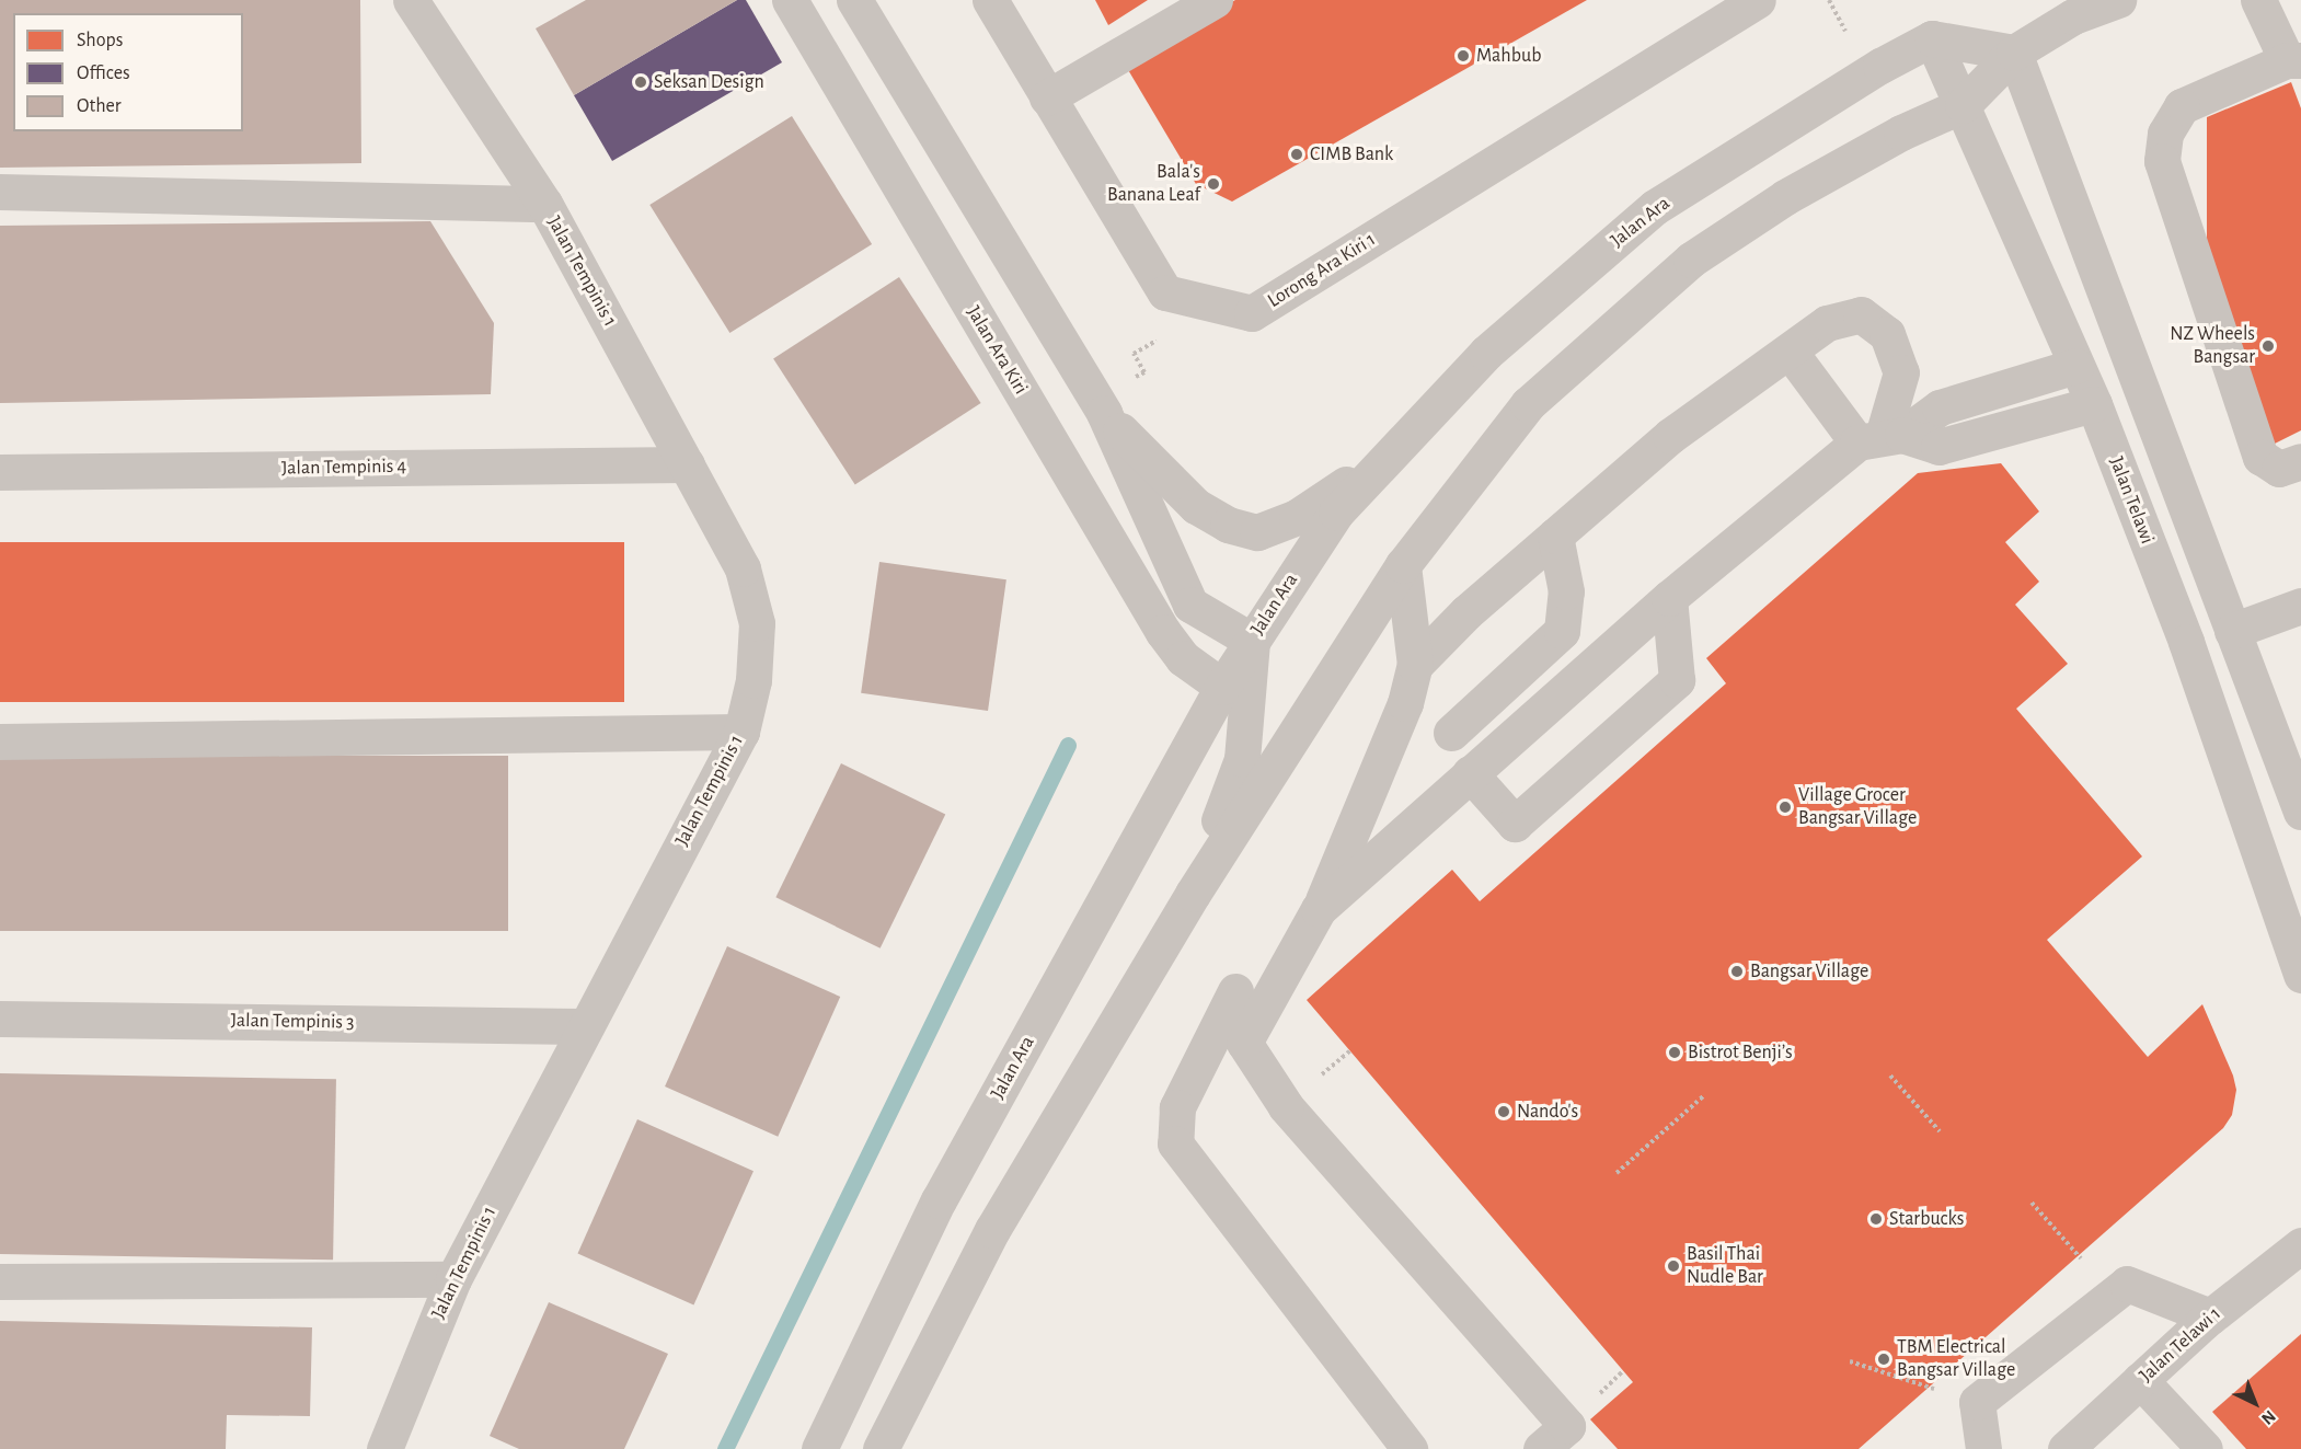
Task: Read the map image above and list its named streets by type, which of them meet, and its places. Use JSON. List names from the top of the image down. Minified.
{"streets":{"street":["Jalan Ara","Lorong Ara Kiri 1","Jalan Tempinis 1","Jalan Ara Kiri","Jalan Tempinis 4","Jalan Telawi","Jalan Tempinis 3","Jalan Telawi 1"]},"crossings":[["Jalan Ara","Jalan Ara Kiri"],["Jalan Ara","Jalan Telawi"],["Jalan Tempinis 1","Jalan Tempinis 4"],["Jalan Tempinis 1","Jalan Tempinis 3"]],"places":["Mahbub","Seksan Design","CIMB Bank","Bala's Banana Leaf","NZ Wheels Bangsar","Village Grocer Bangsar Village","Bangsar Village","Bistrot Benji’s","Nando's","Starbucks","Basil Thai Nudle Bar","TBM Electrical Bangsar Village"],"legend":["Shops","Offices","Other"],"north":"bottom right"}
